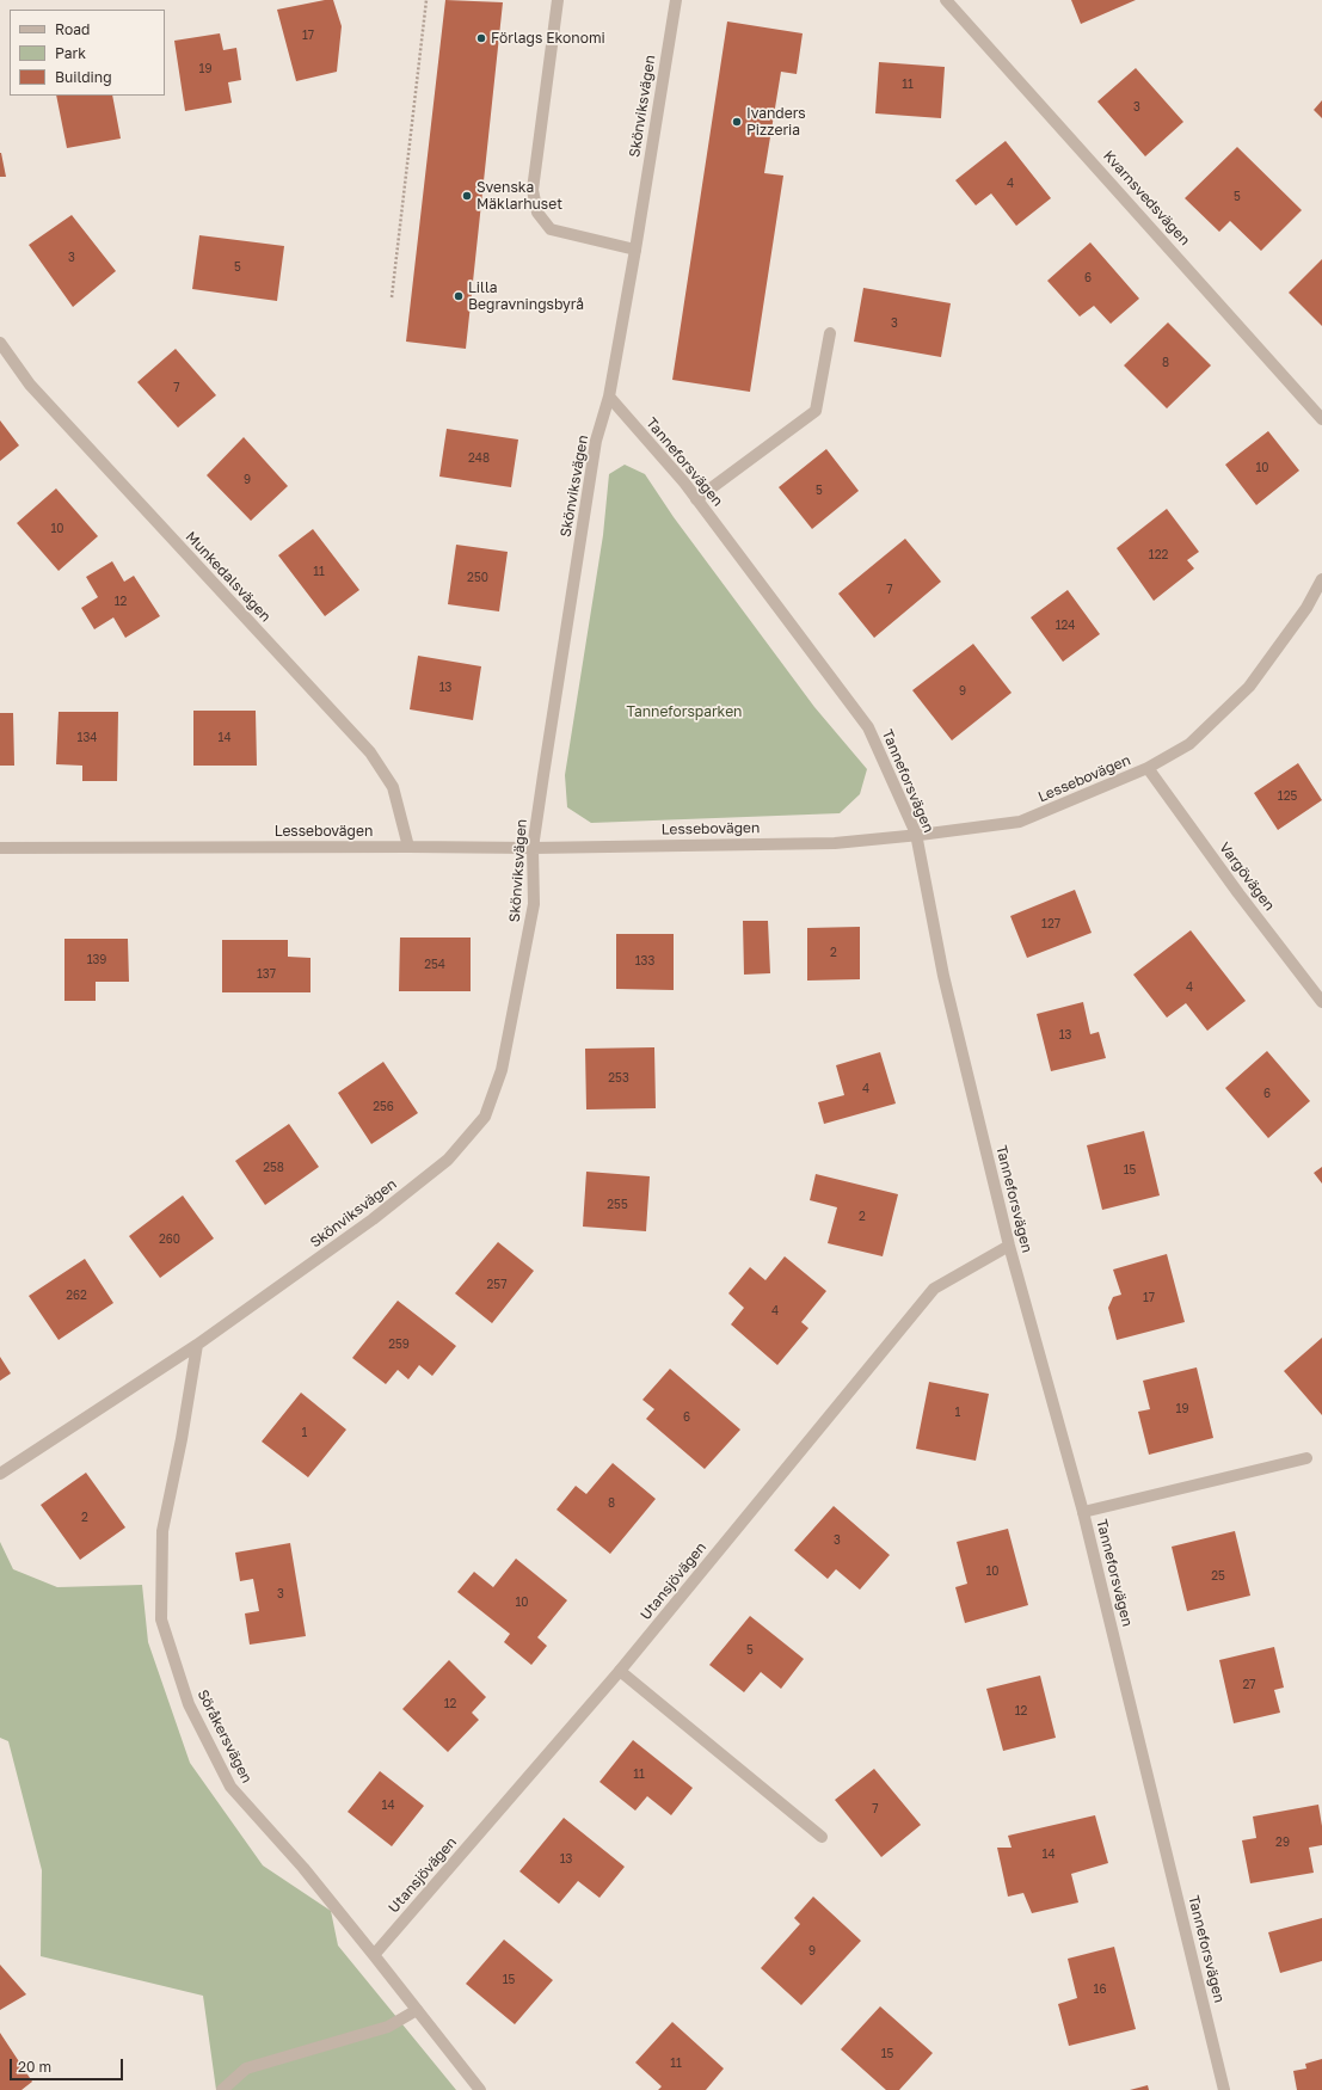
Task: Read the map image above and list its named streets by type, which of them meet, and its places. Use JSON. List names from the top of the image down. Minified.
{"streets":{"street":["Skönviksvägen","Kvarnsvedsvägen","Tanneforsvägen","Munkedalsvägen","Lessebovägen","Vargövägen","Utansjövägen","Söråkersvägen"]},"crossings":[["Skönviksvägen","Tanneforsvägen"],["Skönviksvägen","Lessebovägen"],["Skönviksvägen","Söråkersvägen"],["Tanneforsvägen","Lessebovägen"],["Tanneforsvägen","Utansjövägen"],["Munkedalsvägen","Lessebovägen"],["Lessebovägen","Vargövägen"],["Utansjövägen","Söråkersvägen"]],"parks":["Tanneforsparken"],"places":["Förlags Ekonomi","Ivanders Pizzeria","Svenska Mäklarhuset","Lilla Begravningsbyrå"],"house_numbers":["17","19","11","3","4","5","3","5","6","3","8","7","248","10","9","5","10","122","11","250","7","12","124","13","9","134","14","125","127","2","139","133","254","137","4","13","253","4","6","256","258","15","255","2","260","257","262","17","4","259","19","1","6","1","8","2","3","10","25","3","10","5","27","12","12","11","14","7","29","14","13","9","15","16","15","11"],"legend":["Road","Park","Building"],"scale_bar":"20 m"}
